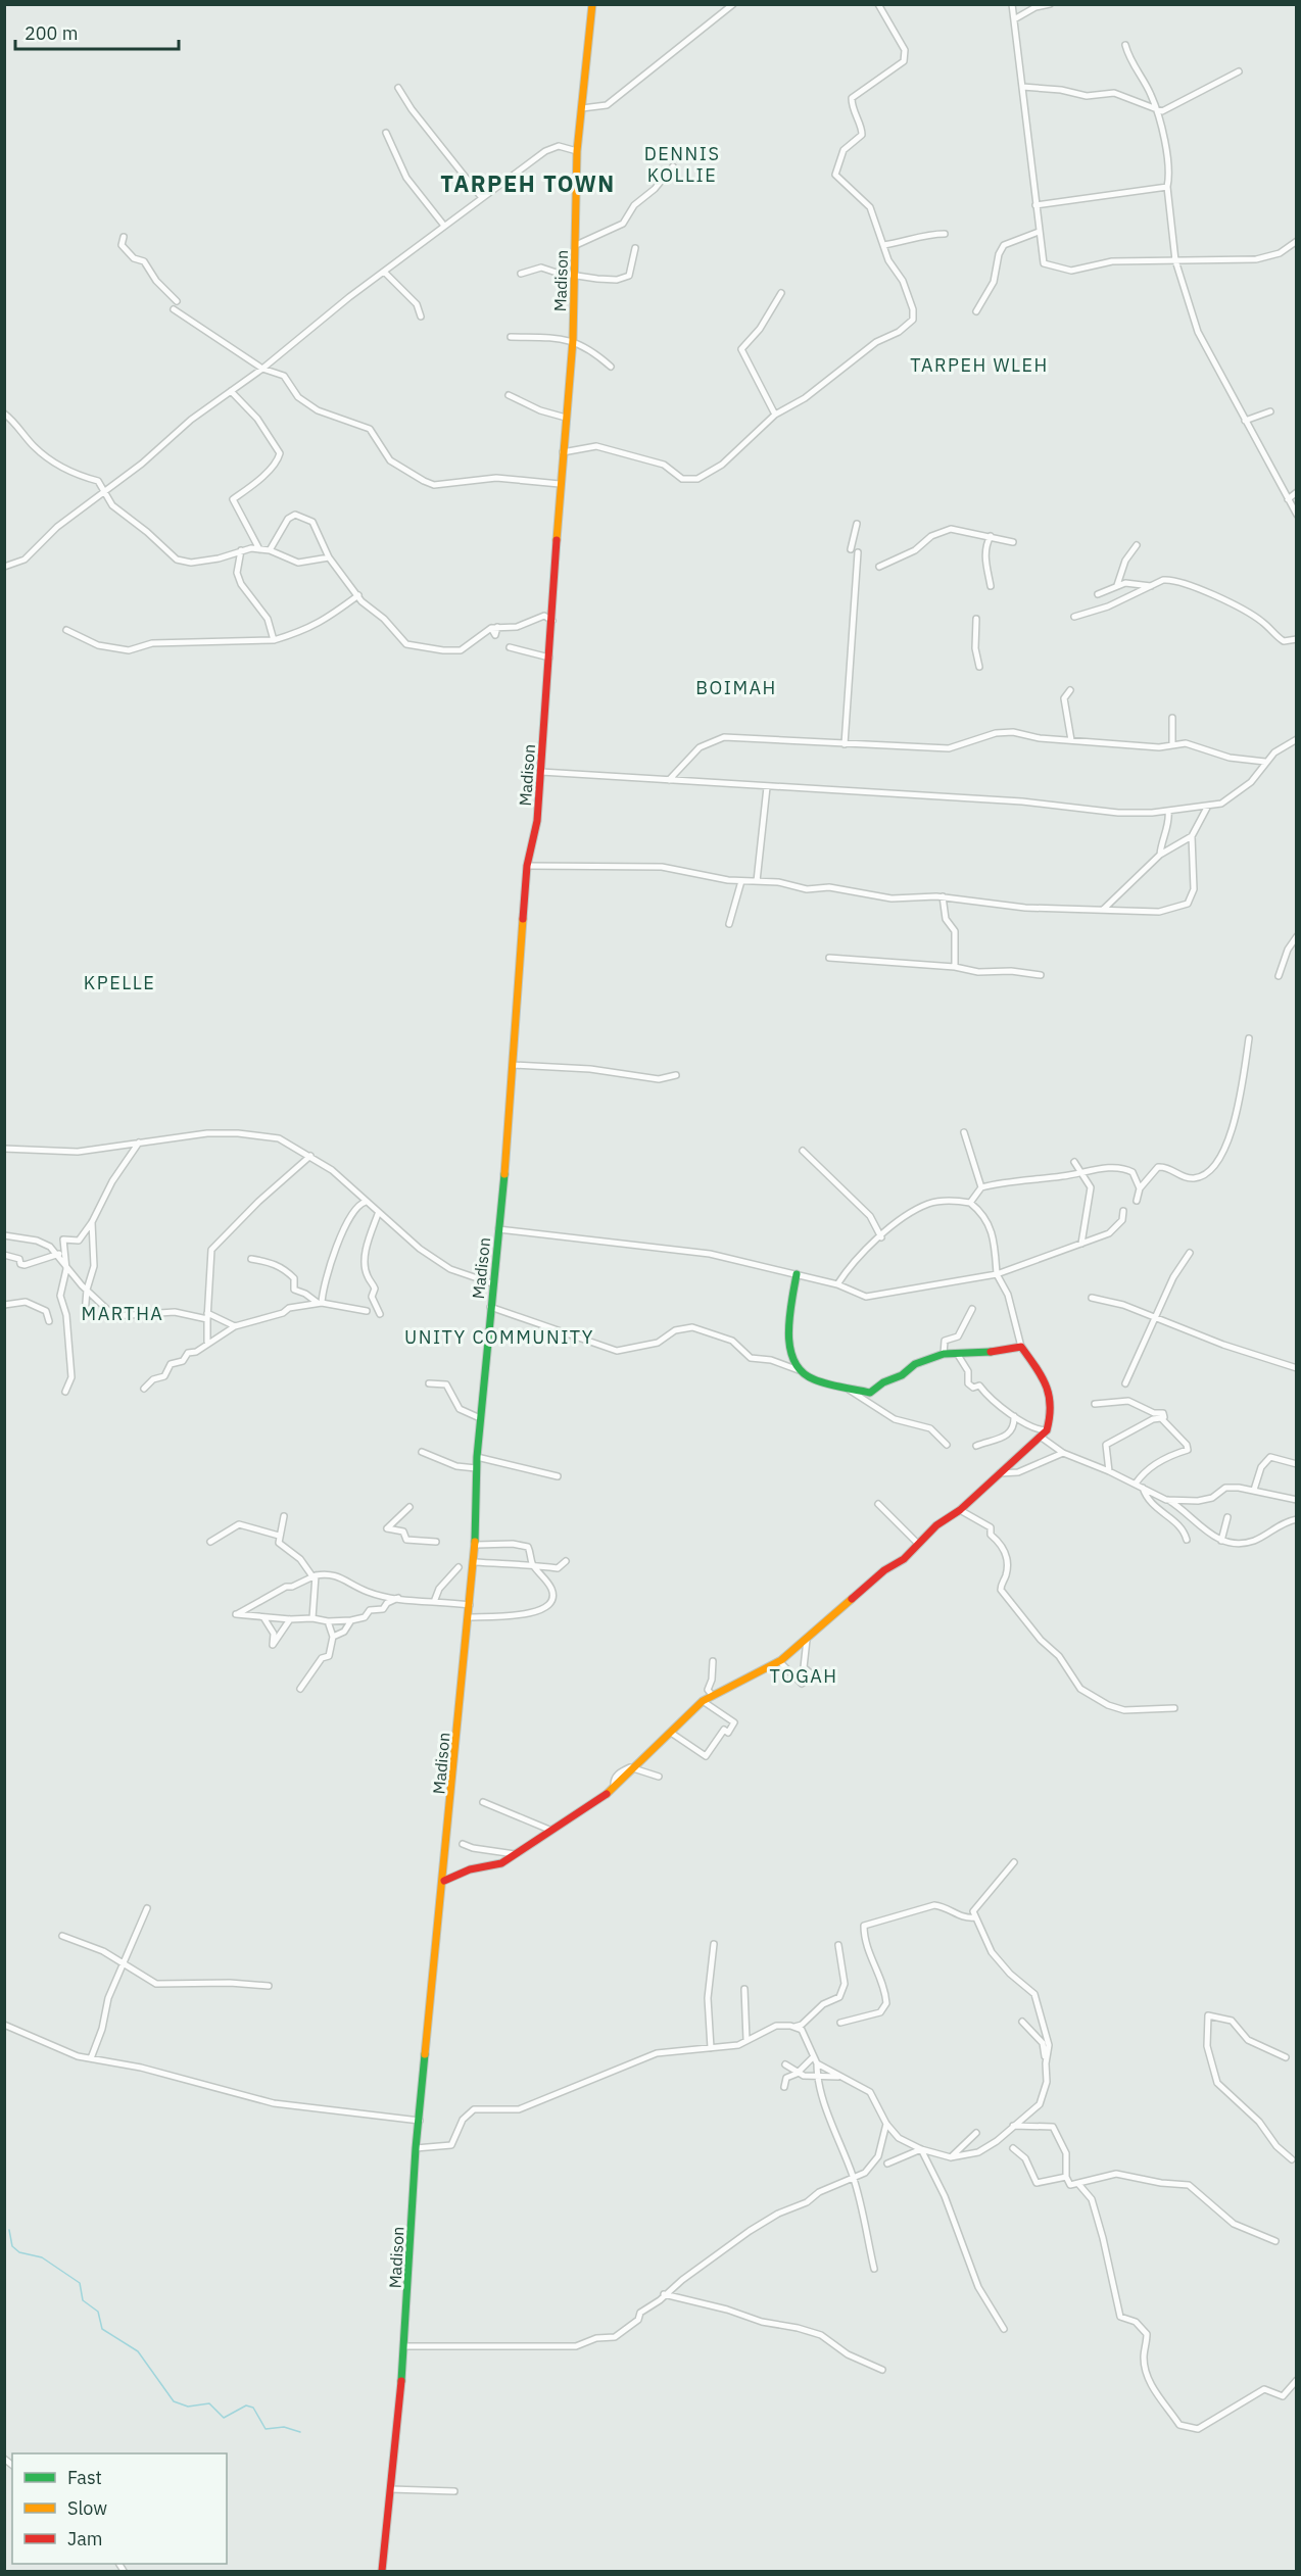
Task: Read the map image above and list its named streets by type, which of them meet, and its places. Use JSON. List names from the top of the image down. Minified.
{"streets":{"street":["Madison"]},"districts":["DENNIS KOLLIE","TARPEH TOWN","TARPEH WLEH","BOIMAH","KPELLE","MARTHA","UNITY COMMUNITY","TOGAH"],"legend":["Fast","Slow","Jam"],"scale_bar":"200 m"}
